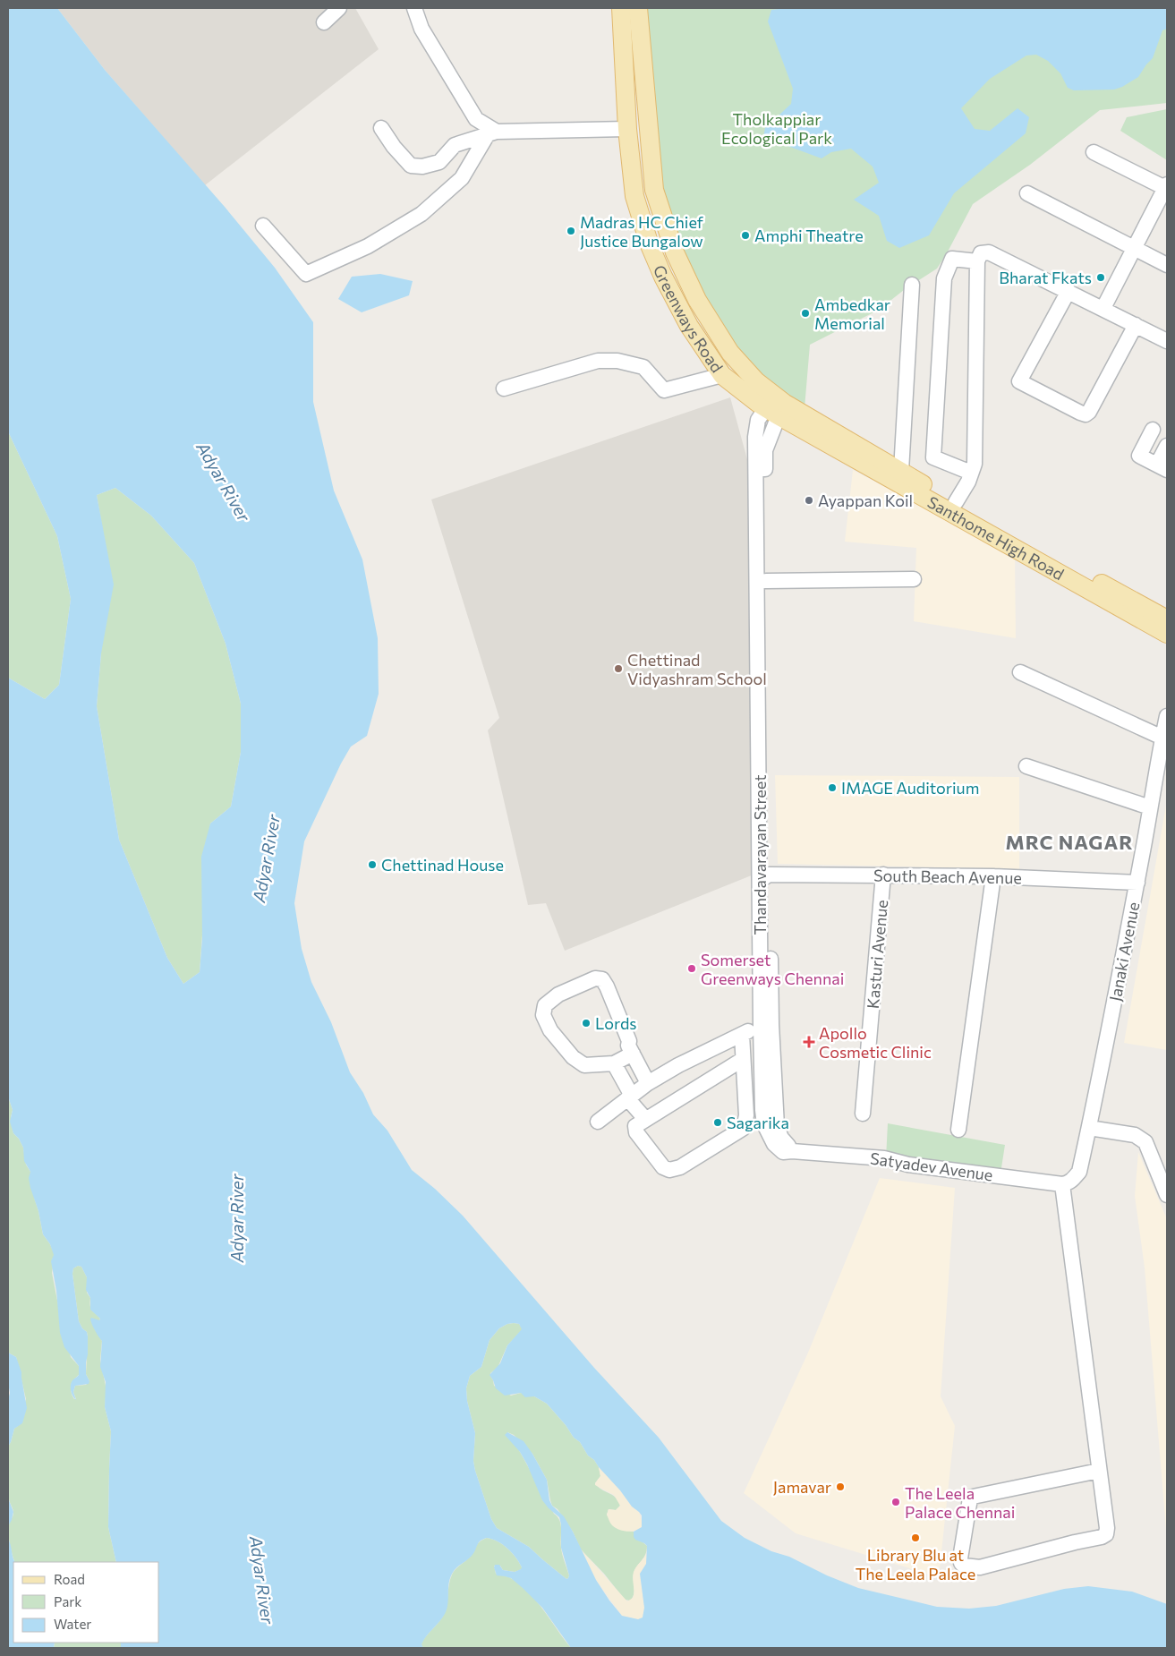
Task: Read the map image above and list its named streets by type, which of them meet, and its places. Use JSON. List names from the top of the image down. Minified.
{"streets":{"main road":["Greenways Road","Santhome High Road"],"street":["Thandavarayan Street","South Beach Avenue","Janaki Avenue","Kasturi Avenue","Satyadev Avenue"]},"crossings":[["Greenways Road","Santhome High Road"],["Greenways Road","Thandavarayan Street"],["Santhome High Road","Thandavarayan Street"],["Thandavarayan Street","South Beach Avenue"],["Thandavarayan Street","Satyadev Avenue"],["South Beach Avenue","Janaki Avenue"],["South Beach Avenue","Kasturi Avenue"],["Janaki Avenue","Satyadev Avenue"]],"districts":["MRC NAGAR"],"water":["Adyar River"],"parks":["Tholkappiar Ecological Park"],"places":{"other":["Madras HC Chief Justice Bungalow","Amphi Theatre","Bharat Fkats","Ambedkar Memorial","Ayappan Koil","Chettinad Vidyashram School","IMAGE Auditorium","Chettinad House","Somerset Greenways Chennai","Lords","Sagarika","Jamavar","The Leela Palace Chennai","Library Blu at The Leela Palace"],"health":["Apollo Cosmetic Clinic"]},"legend":["Road","Park","Water"]}
